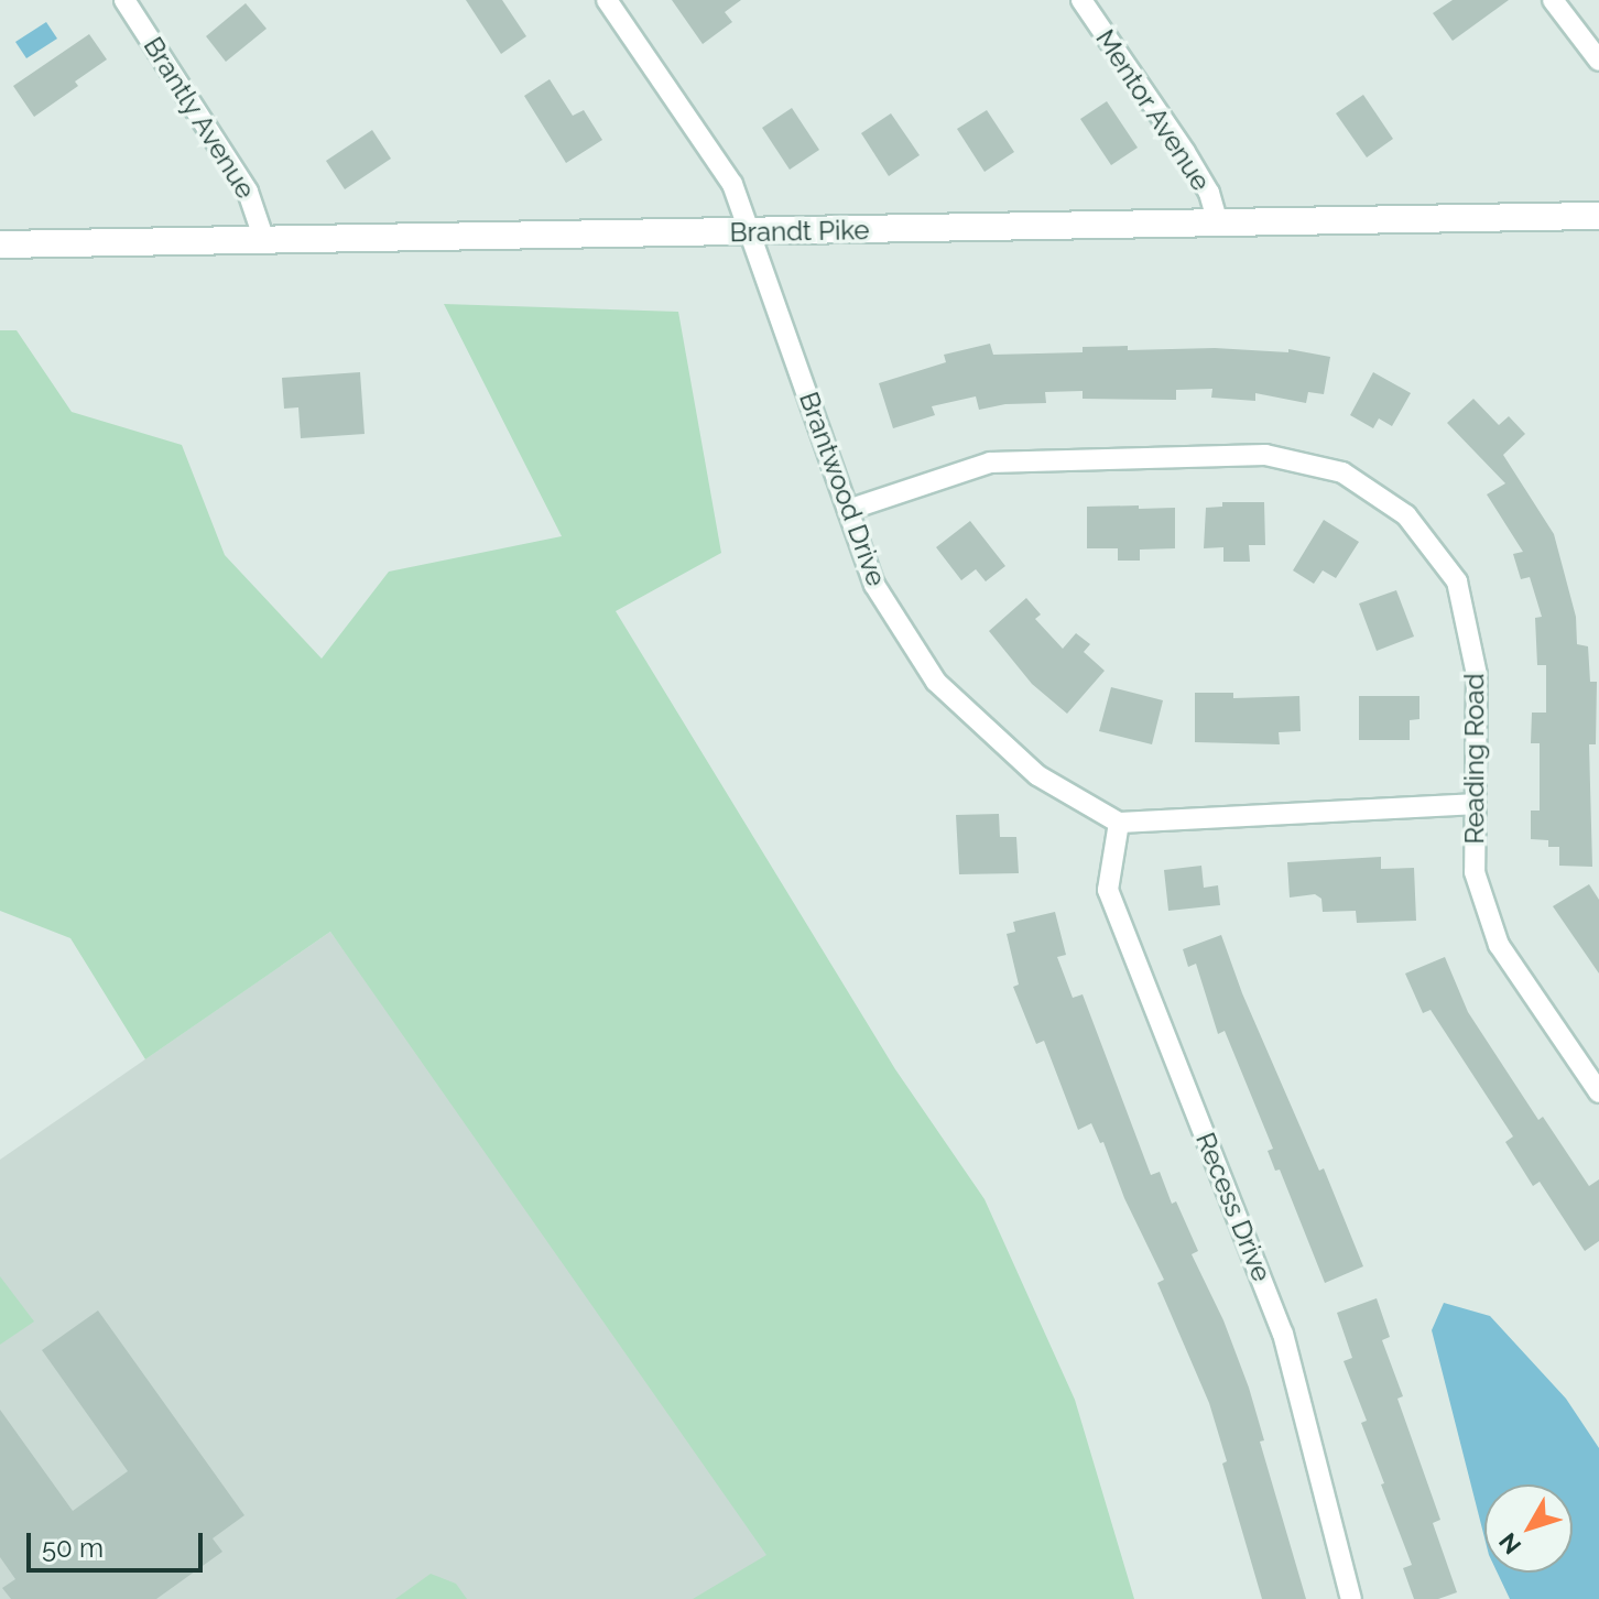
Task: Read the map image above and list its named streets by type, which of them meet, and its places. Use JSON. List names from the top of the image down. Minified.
{"streets":{"main road":["Brandt Pike"],"street":["Mentor Avenue","Brantly Avenue","Brantwood Drive","Reading Road","Recess Drive"]},"crossings":[["Mentor Avenue","Brandt Pike"],["Brantly Avenue","Brandt Pike"],["Brandt Pike","Brantwood Drive"],["Brantwood Drive","Reading Road"],["Brantwood Drive","Recess Drive"]],"scale_bar":"50 m","north":"bottom left"}
